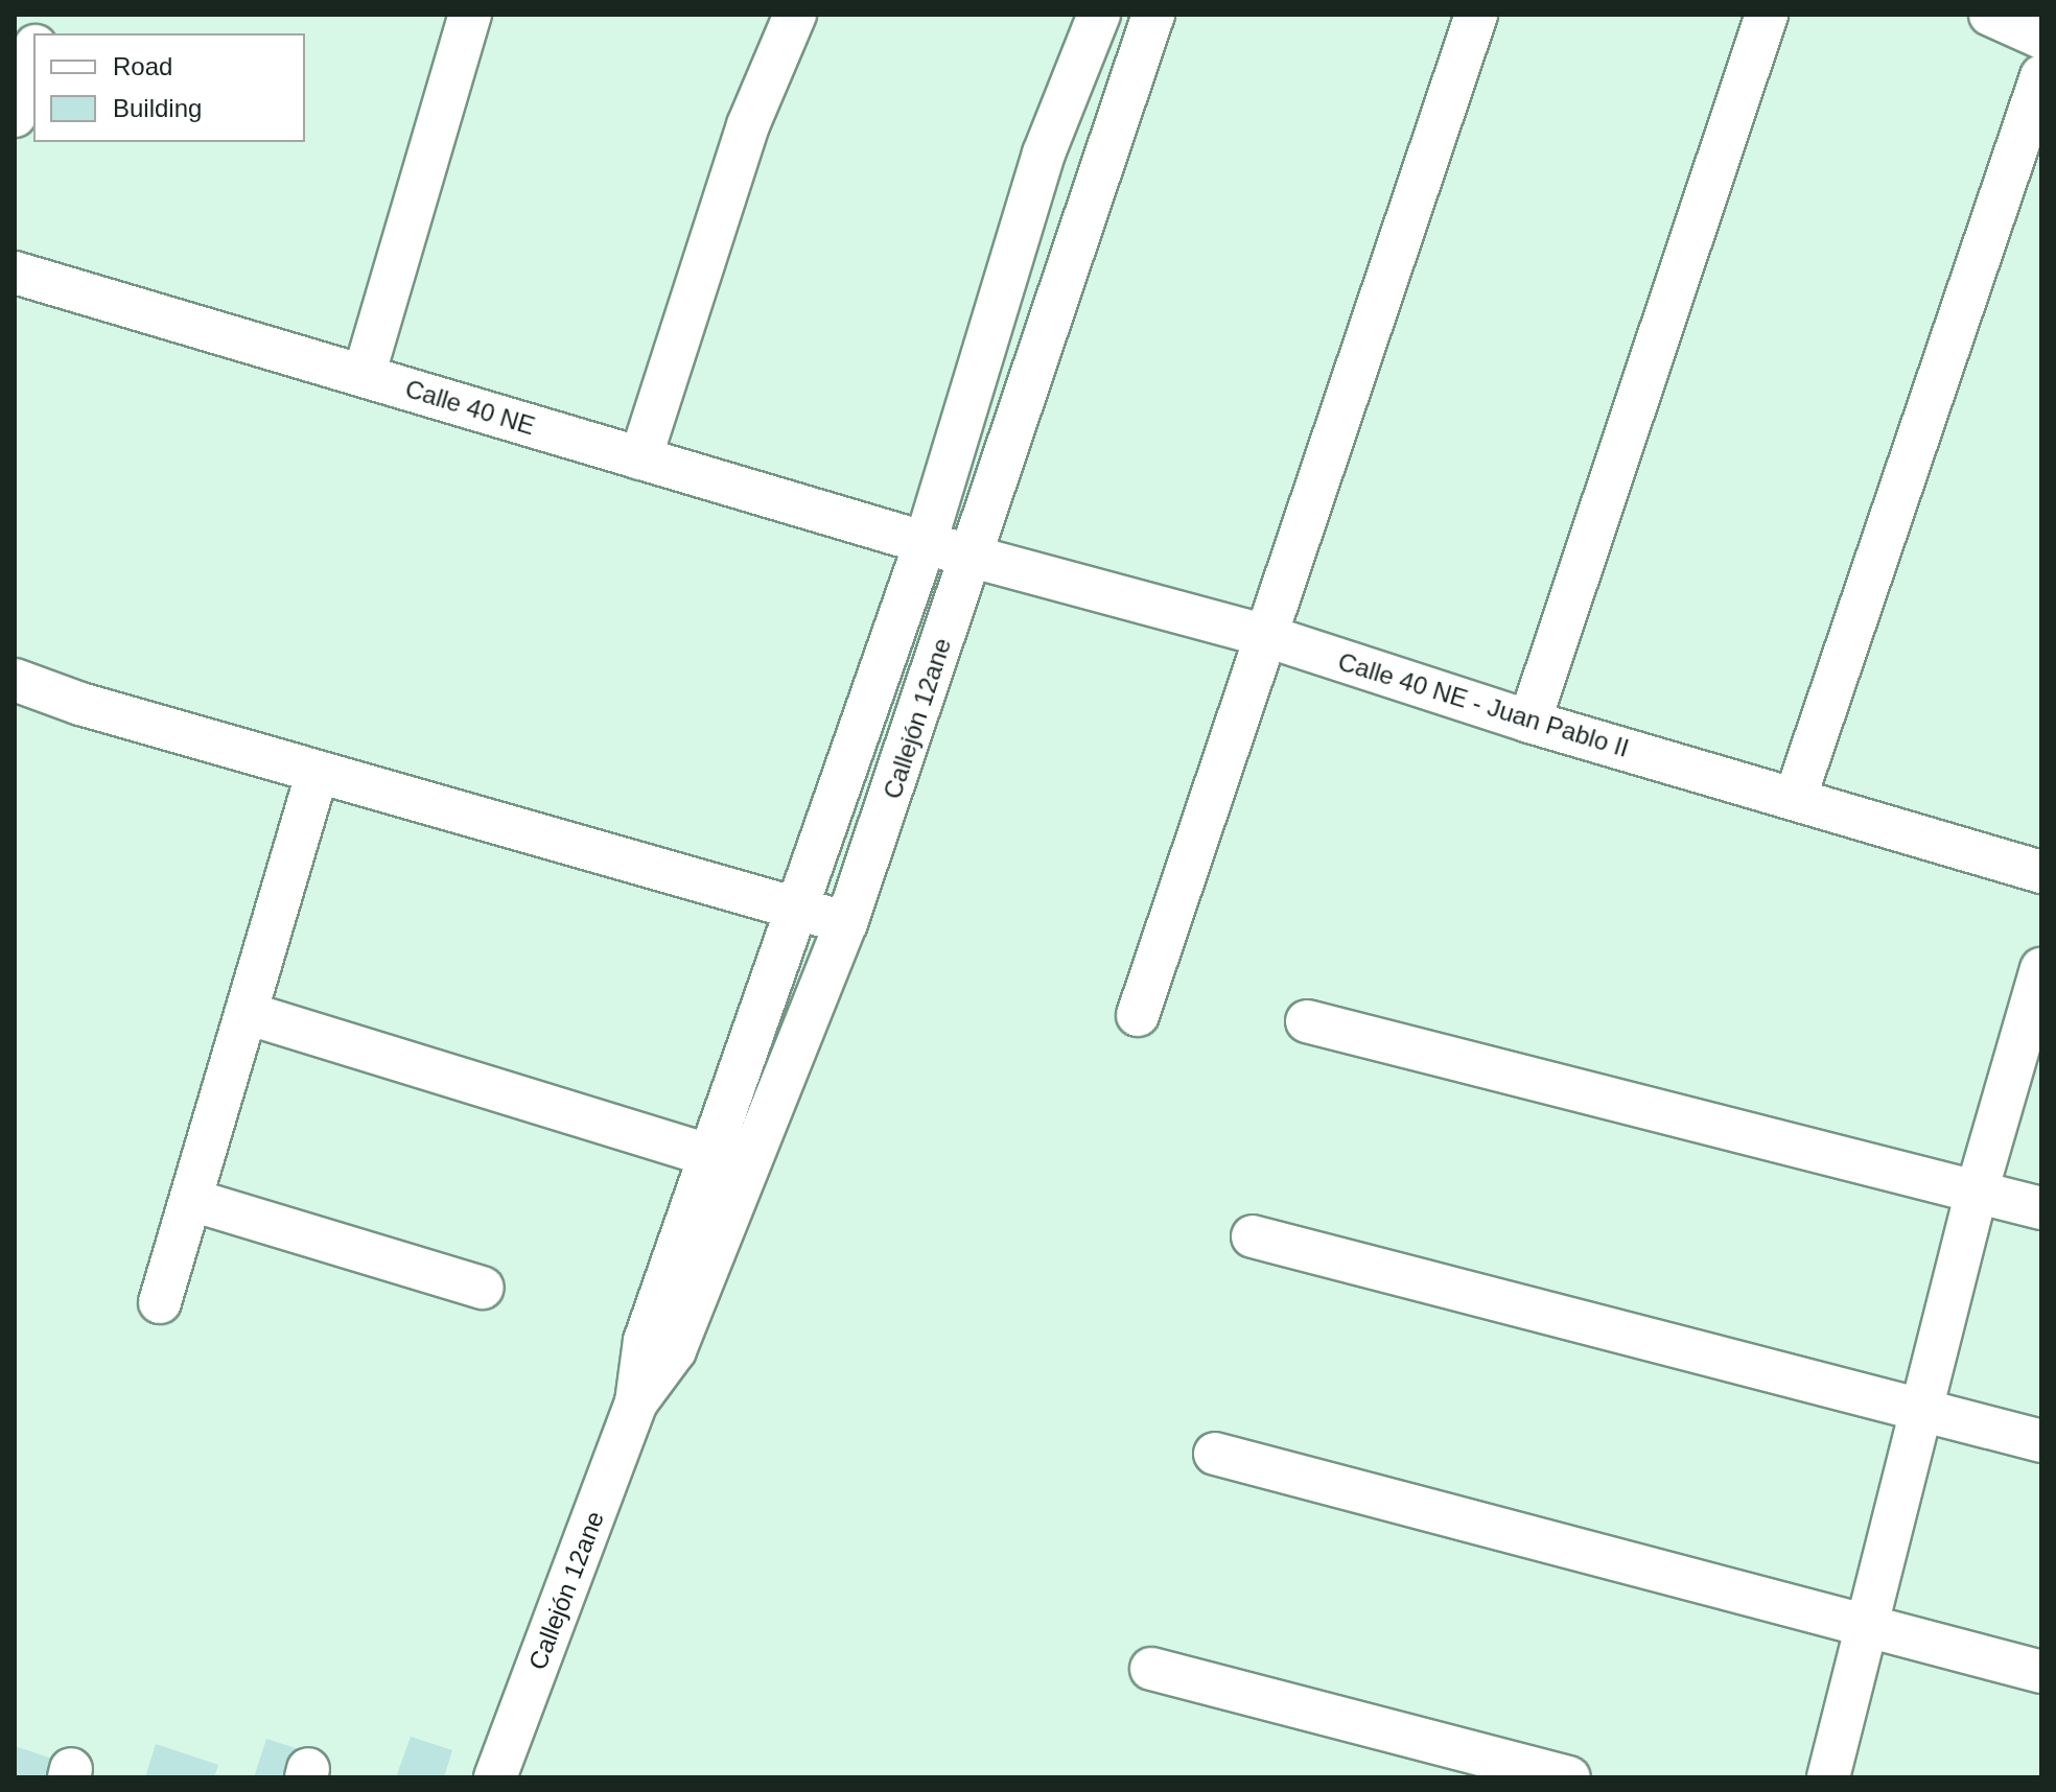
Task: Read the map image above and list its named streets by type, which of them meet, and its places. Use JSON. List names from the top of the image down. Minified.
{"streets":{"street":["Calle 40 NE","Calle 40 NE - Juan Pablo II","Callejón 12ane"]},"crossings":[["Calle 40 NE","Calle 40 NE - Juan Pablo II"],["Calle 40 NE","Callejón 12ane"],["Calle 40 NE - Juan Pablo II","Callejón 12ane"]],"legend":["Road","Building"]}
